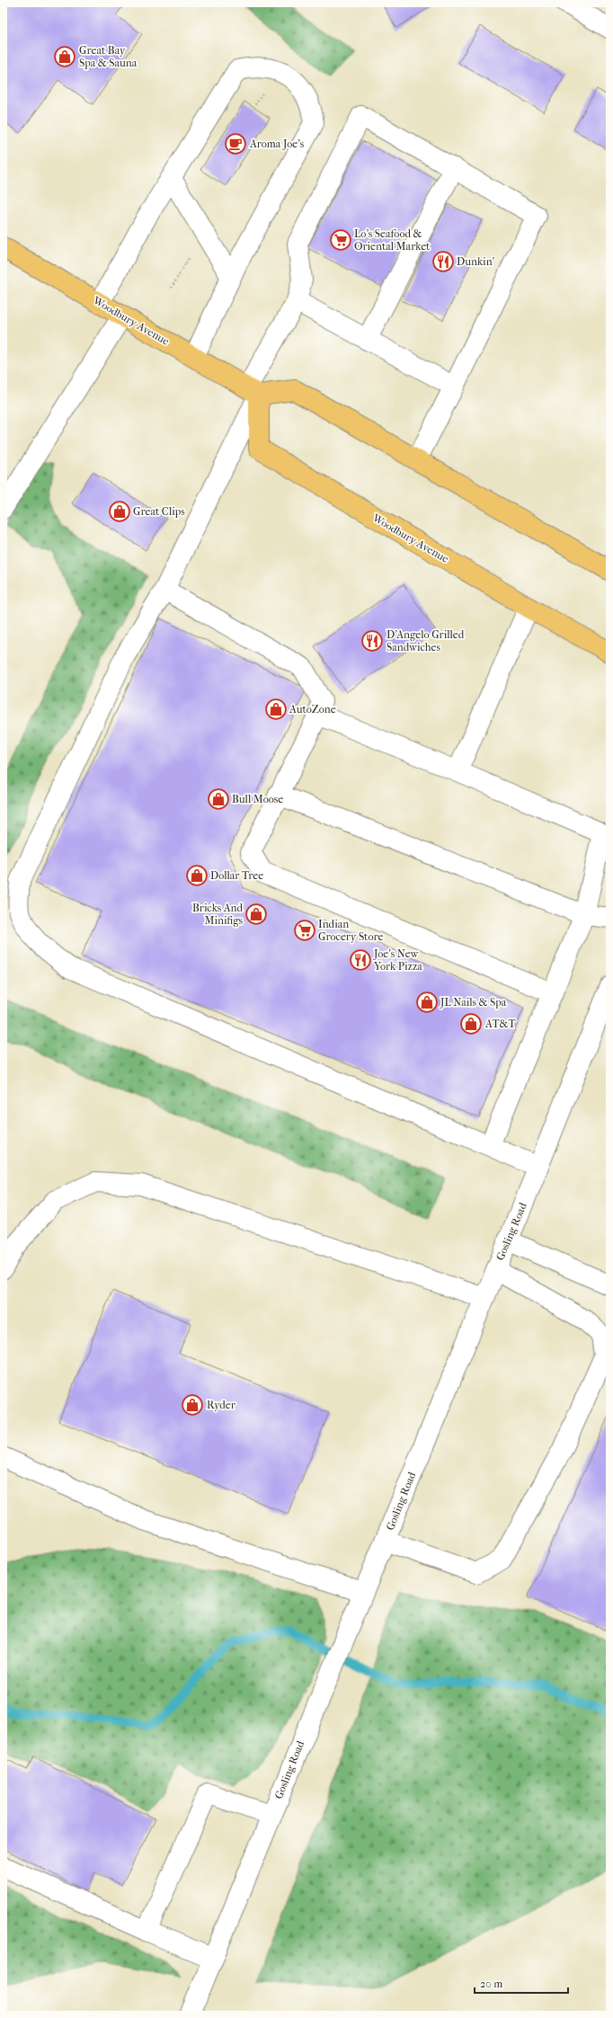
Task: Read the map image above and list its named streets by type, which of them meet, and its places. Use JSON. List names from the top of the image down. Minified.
{"streets":{"main road":["Woodbury Avenue"],"street":["Gosling Road"]},"places":{"shop":["Great Bay Spa & Sauna","Great Clips","AutoZone","Bull Moose","Dollar Tree","Bricks And Minifigs","JL Nails & Spa","AT&T","Ryder"],"cafe":["Aroma Joe's"],"supermarket":["Lo's Seafood & Oriental Market","Indian Grocery Store"],"restaurant":["Dunkin'","D'Angelo Grilled Sandwiches","Joe's New York Pizza"]},"scale_bar":"20 m"}
